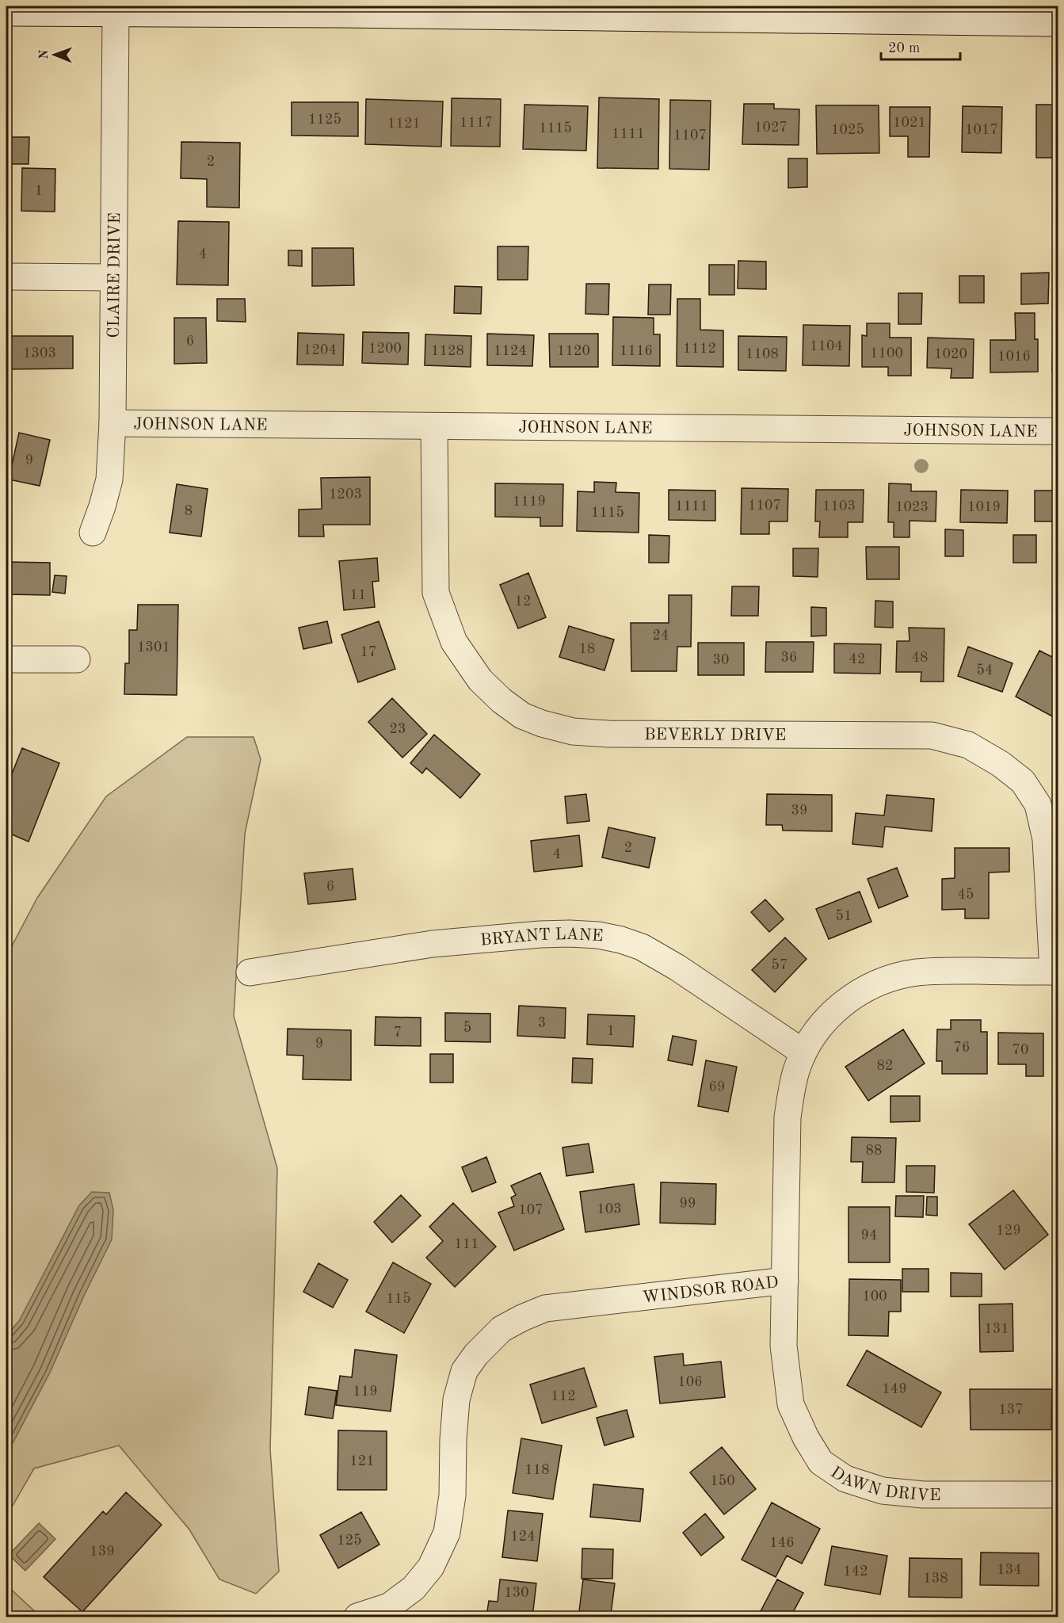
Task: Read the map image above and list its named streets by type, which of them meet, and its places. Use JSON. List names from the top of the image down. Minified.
{"streets":{"street":["CLAIRE DRIVE","JOHNSON LANE","BEVERLY DRIVE","BRYANT LANE","WINDSOR ROAD","DAWN DRIVE"]},"crossings":[["CLAIRE DRIVE","JOHNSON LANE"],["JOHNSON LANE","BEVERLY DRIVE"],["BEVERLY DRIVE","WINDSOR ROAD"],["BRYANT LANE","WINDSOR ROAD"],["WINDSOR ROAD","DAWN DRIVE"]],"house_numbers":["1125","1117","1021","1121","1027","1115","1025","1017","1111","1107","2","1","4","6","1104","1200","1112","1204","1128","1124","1120","1116","1303","1100","1108","1020","1016","9","1203","1119","1107","1111","1103","1023","1019","8","1115","11","12","24","1301","18","17","36","48","42","30","54","23","39","2","4","6","45","51","57","3","5","1","7","9","76","70","82","69","88","99","103","107","129","94","111","100","115","131","106","149","119","112","137","121","118","150","124","125","146","139","134","142","138","130"],"scale_bar":"20 m","north":"left"}
